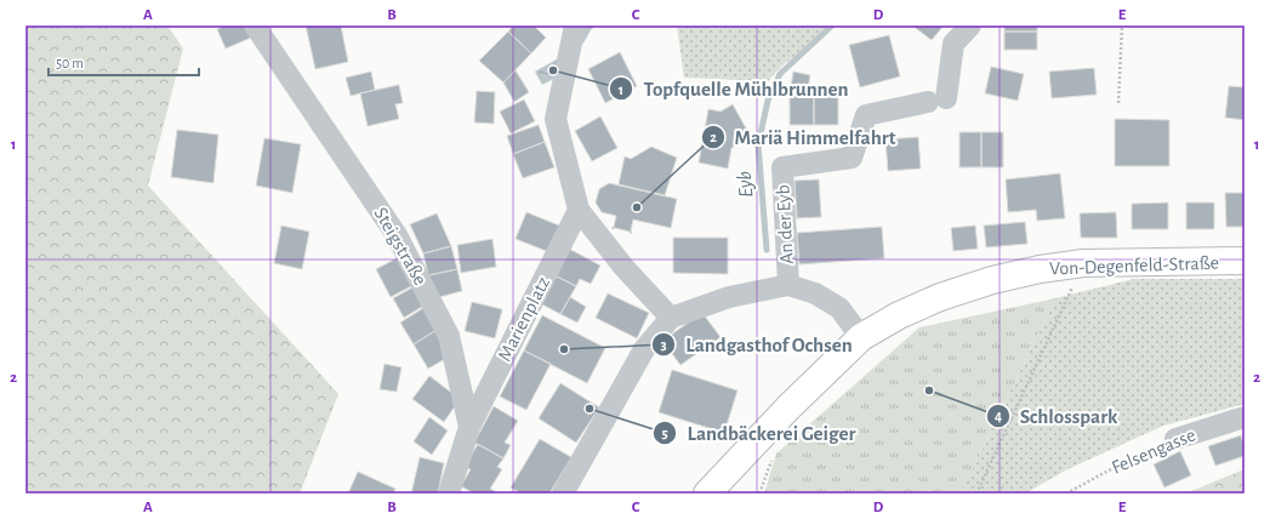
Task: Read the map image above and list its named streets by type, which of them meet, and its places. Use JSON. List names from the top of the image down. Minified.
{"streets":{"main road":["Von-Degenfeld-Straße"],"street":["An der Eyb","Steigstraße","Marienplatz","Felsengasse"]},"crossings":[["Steigstraße","Marienplatz"]],"water":["Eyb"],"places":["Topfquelle Mühlbrunnen","Mariä Himmelfahrt","Landgasthof Ochsen","Schlosspark","Landbäckerei Geiger"],"scale_bar":"50 m","grid":{"columns":["A","B","C","D","E"],"rows":["1","2"]}}
